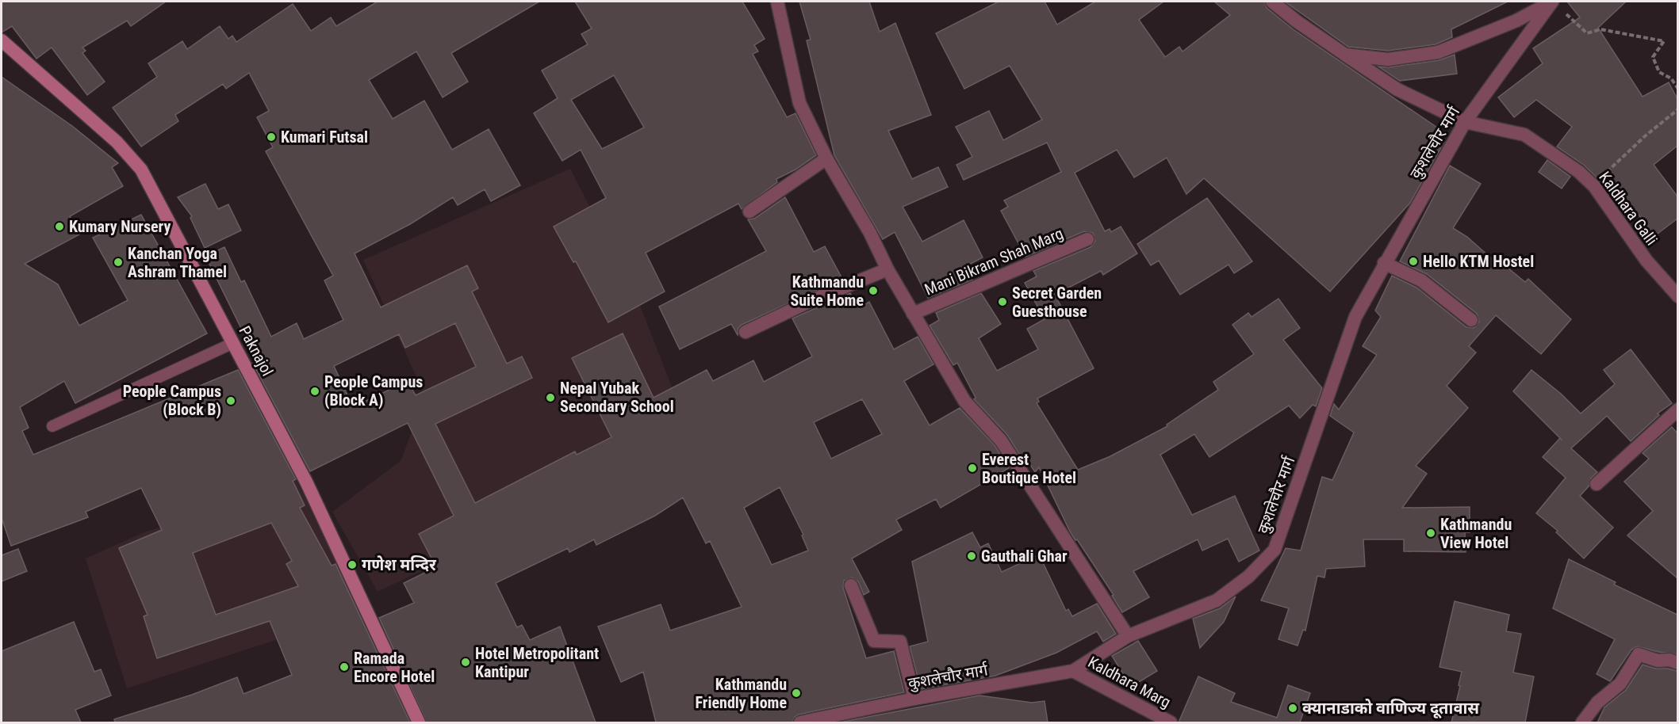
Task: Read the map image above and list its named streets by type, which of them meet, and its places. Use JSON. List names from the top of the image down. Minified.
{"streets":{"main road":["Paknajol"],"street":["कुशलेचौर मार्ग","Kaldhara Galli","Mani Bikram Shah Marg","Kaldhara Marg"]},"crossings":[["कुशलेचौर मार्ग","Kaldhara Galli"],["कुशलेचौर मार्ग","Kaldhara Marg"]],"places":["Kumari Futsal","Kumary Nursery","Hello KTM Hostel","Kanchan Yoga Ashram Thamel","Kathmandu Suite Home","Secret Garden Guesthouse","People Campus (Block A)","Nepal Yubak Secondary School","People Campus (Block B)","Everest Boutique Hotel","Kathmandu View Hotel","Gauthali Ghar","गणेश मन्दिर","Hotel Metropolitant Kantipur","Ramada Encore Hotel","Kathmandu Friendly Home","क्यानाडाको वाणिज्य दूतावास"]}
